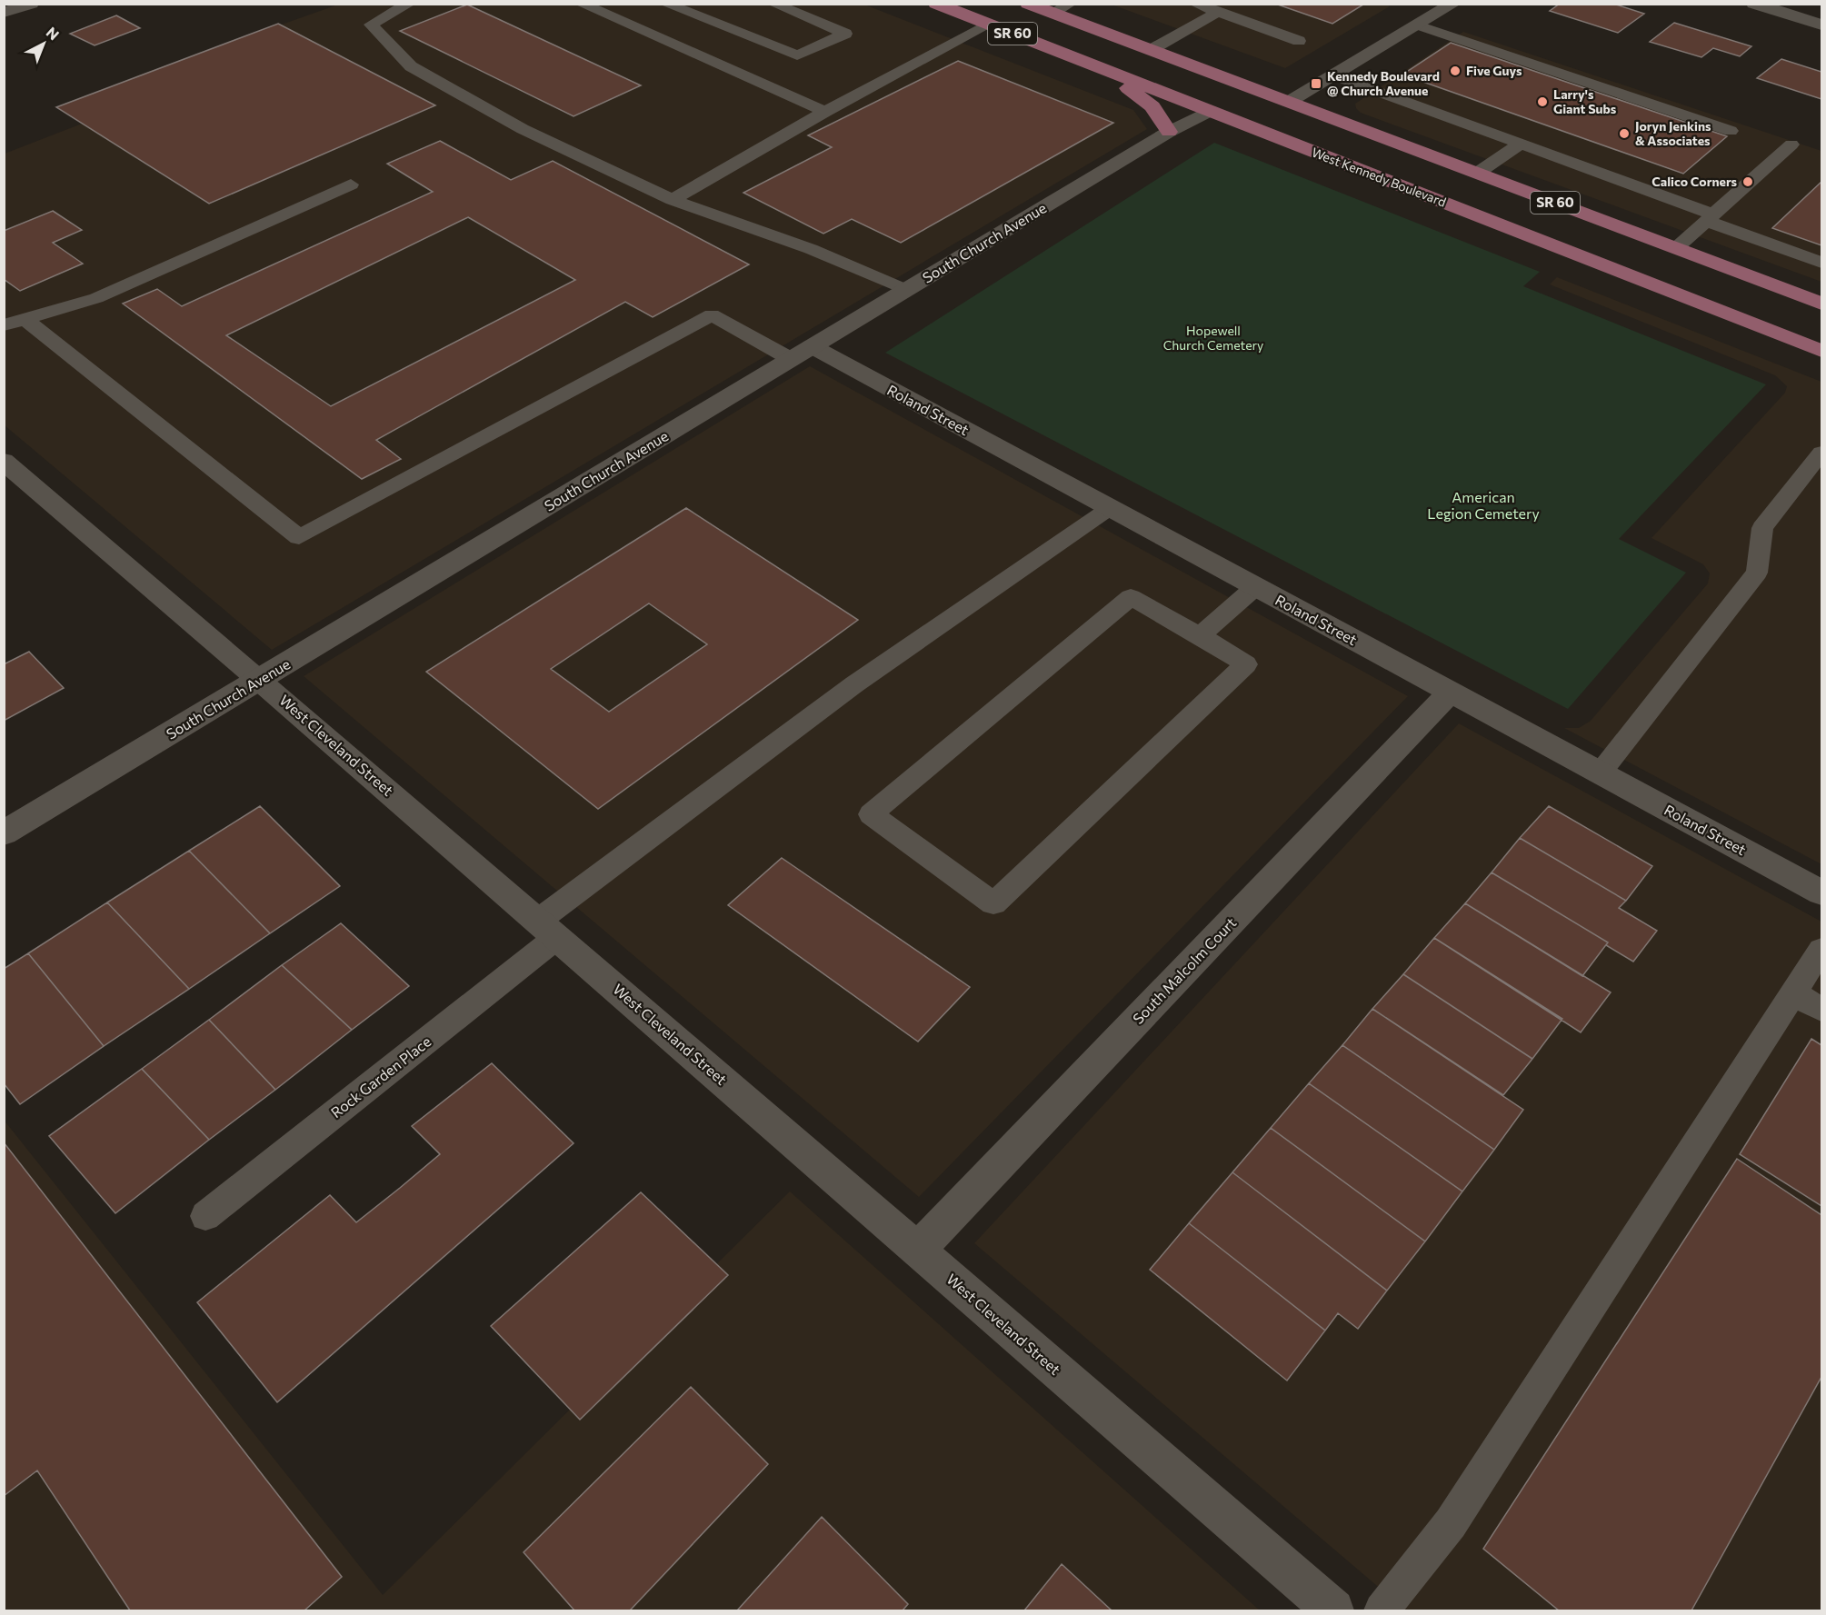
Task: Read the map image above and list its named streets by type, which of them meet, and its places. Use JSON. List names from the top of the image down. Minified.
{"streets":{"main road":["SR 60","West Kennedy Boulevard"],"street":["South Church Avenue","Roland Street","West Cleveland Street","South Malcolm Court"],"lane":["Rock Garden Place"]},"crossings":[["West Kennedy Boulevard","South Church Avenue"],["South Church Avenue","Roland Street"],["South Church Avenue","West Cleveland Street"],["Roland Street","South Malcolm Court"],["Roland Street","Rock Garden Place"],["West Cleveland Street","South Malcolm Court"],["West Cleveland Street","Rock Garden Place"]],"parks":["Hopewell Church Cemetery","American Legion Cemetery"],"places":{"other":["Five Guys","Larry's Giant Subs","Joryn Jenkins & Associates","Calico Corners"],"transit":["Kennedy Boulevard @ Church Avenue"]},"north":"top right"}
